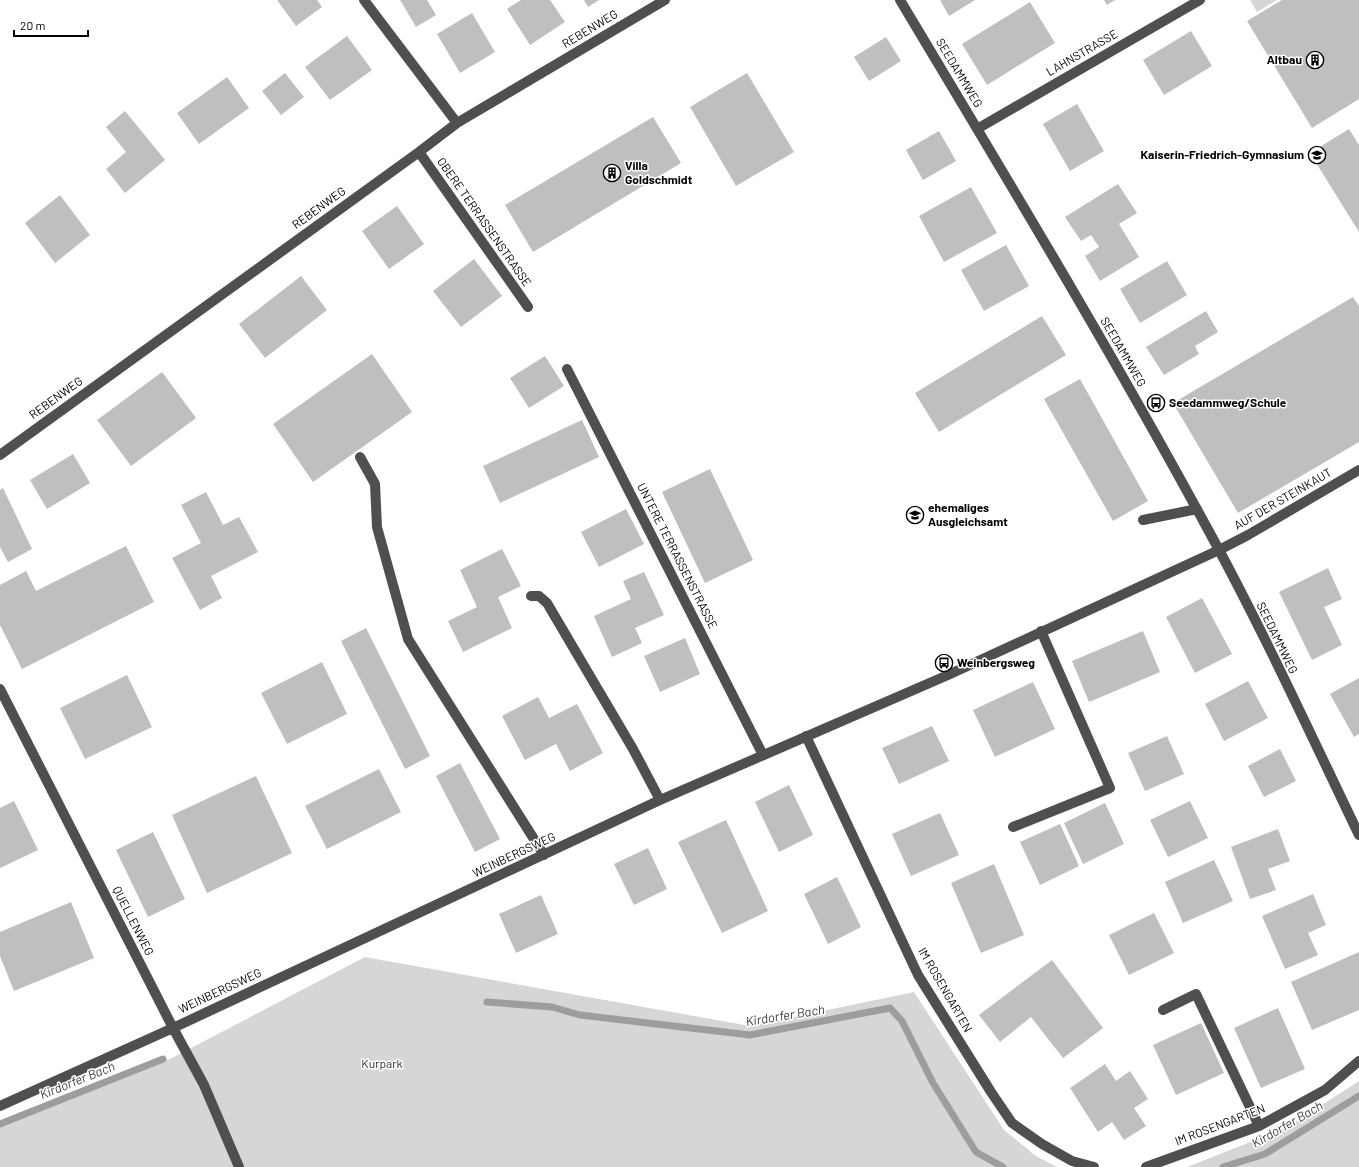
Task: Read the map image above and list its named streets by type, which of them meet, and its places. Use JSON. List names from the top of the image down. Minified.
{"streets":{"street":["REBENWEG","LAHNSTRASSE","SEEDAMMWEG","OBERE TERRASSENSTRASSE","AUF DER STEINKAUT","UNTERE TERRASSENSTRASSE","WEINBERGSWEG","QUELLENWEG","IM ROSENGARTEN"]},"crossings":[["REBENWEG","OBERE TERRASSENSTRASSE"],["LAHNSTRASSE","SEEDAMMWEG"],["SEEDAMMWEG","AUF DER STEINKAUT"],["SEEDAMMWEG","WEINBERGSWEG"],["AUF DER STEINKAUT","WEINBERGSWEG"],["UNTERE TERRASSENSTRASSE","WEINBERGSWEG"],["WEINBERGSWEG","QUELLENWEG"],["WEINBERGSWEG","IM ROSENGARTEN"]],"water":["Kirdorfer Bach"],"parks":["Kurpark"],"places":{"building":["Altbau","Villa Goldschmidt"],"school or university":["Kaiserin-Friedrich-Gymnasium","ehemaliges Ausgleichsamt"],"bus stop":["Seedammweg/Schule","Weinbergsweg"]},"scale_bar":"20 m"}
